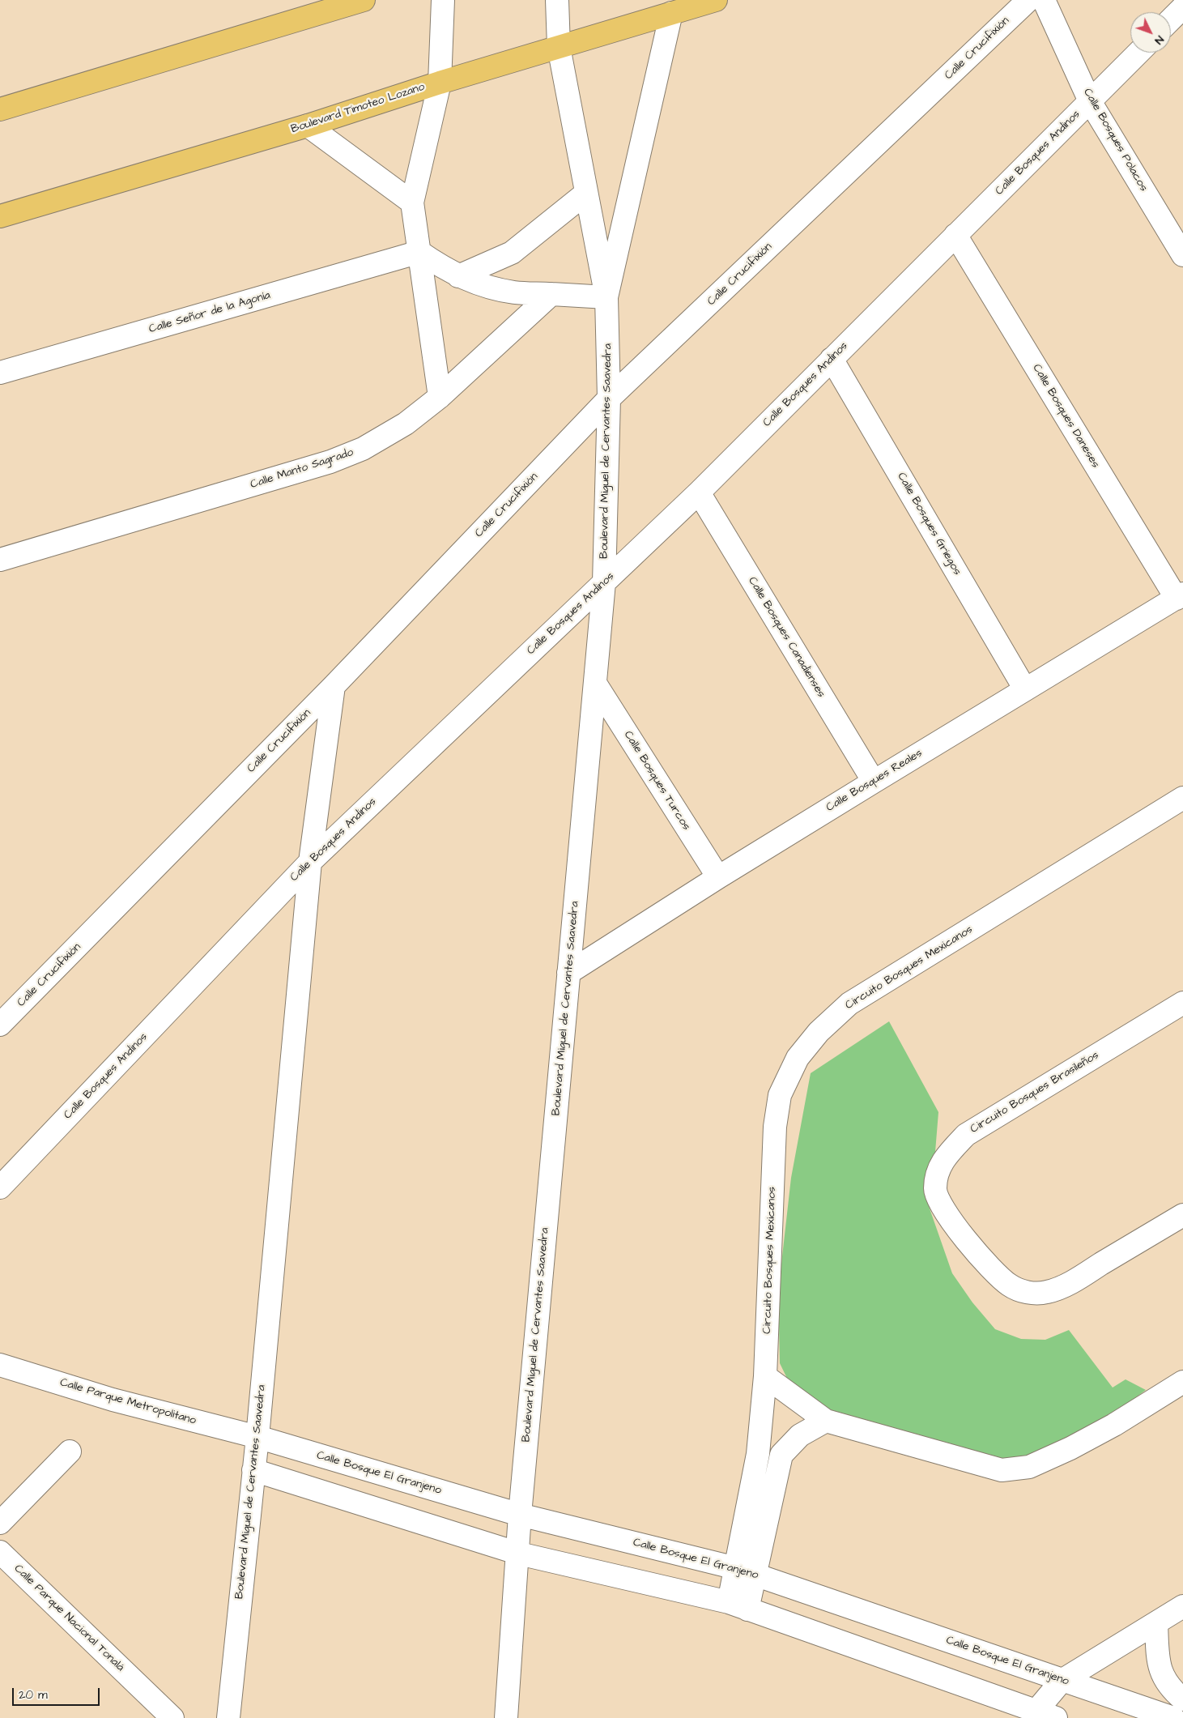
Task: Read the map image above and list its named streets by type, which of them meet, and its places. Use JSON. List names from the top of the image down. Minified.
{"streets":{"main road":["Boulevard Timoteo Lozano"],"street":["Calle Crucifixión","Calle Bosques Polacos","Calle Bosques Andinos","Calle Señor de la Agonía","Calle Bosques Daneses","Boulevard Miguel de Cervantes Saavedra","Calle Manto Sagrado","Calle Bosques Griegos","Calle Bosques Canadienses","Calle Bosques Turcos","Calle Bosques Reales","Circuito Bosques Mexicanos","Circuito Bosques Brasileños","Calle Parque Metropolitano","Calle Bosque El Granjeno","Calle Parque Nacional Tonalá"]},"crossings":[["Calle Crucifixión","Boulevard Miguel de Cervantes Saavedra"],["Boulevard Timoteo Lozano","Boulevard Miguel de Cervantes Saavedra"],["Calle Bosques Polacos","Calle Bosques Andinos"],["Calle Bosques Andinos","Calle Bosques Daneses"],["Calle Bosques Andinos","Boulevard Miguel de Cervantes Saavedra"],["Calle Bosques Andinos","Calle Bosques Griegos"],["Calle Bosques Andinos","Calle Bosques Canadienses"],["Calle Bosques Daneses","Calle Bosques Reales"],["Boulevard Miguel de Cervantes Saavedra","Calle Bosques Turcos"],["Boulevard Miguel de Cervantes Saavedra","Calle Bosques Reales"],["Boulevard Miguel de Cervantes Saavedra","Calle Parque Metropolitano"],["Boulevard Miguel de Cervantes Saavedra","Calle Bosque El Granjeno"],["Calle Bosques Griegos","Calle Bosques Reales"],["Calle Bosques Canadienses","Calle Bosques Reales"],["Calle Bosques Turcos","Calle Bosques Reales"],["Circuito Bosques Mexicanos","Calle Bosque El Granjeno"],["Calle Parque Metropolitano","Calle Bosque El Granjeno"]],"scale_bar":"20 m","north":"bottom right"}
